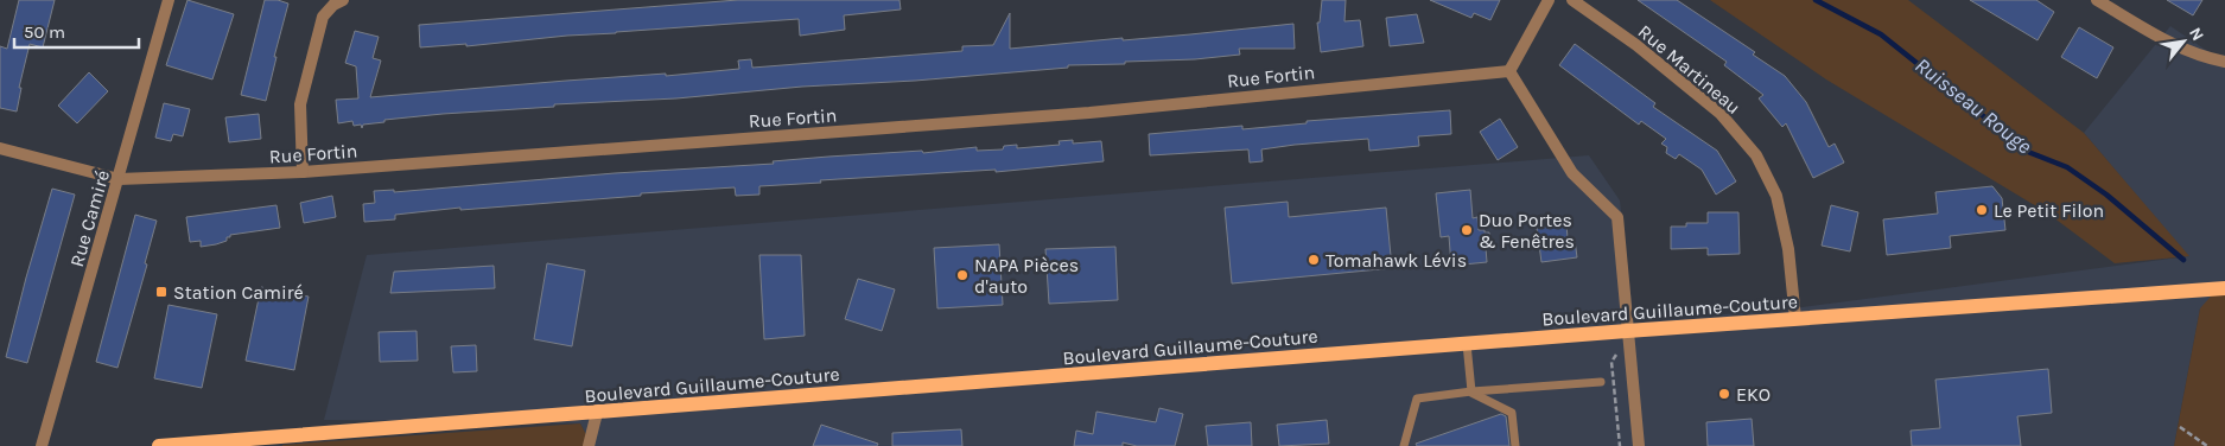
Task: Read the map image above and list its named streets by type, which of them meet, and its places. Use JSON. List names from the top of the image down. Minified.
{"streets":{"main road":["Boulevard Guillaume-Couture"],"street":["Rue Martineau","Rue Fortin","Rue Camiré"]},"crossings":[["Rue Martineau","Boulevard Guillaume-Couture"],["Rue Fortin","Rue Camiré"]],"water":["Ruisseau Rouge"],"places":{"other":["Le Petit Filon","Duo Portes & Fenêtres","Tomahawk Lévis","NAPA Pièces d'auto","EKO"],"transit":["Station Camiré"]},"scale_bar":"50 m","north":"top right"}
